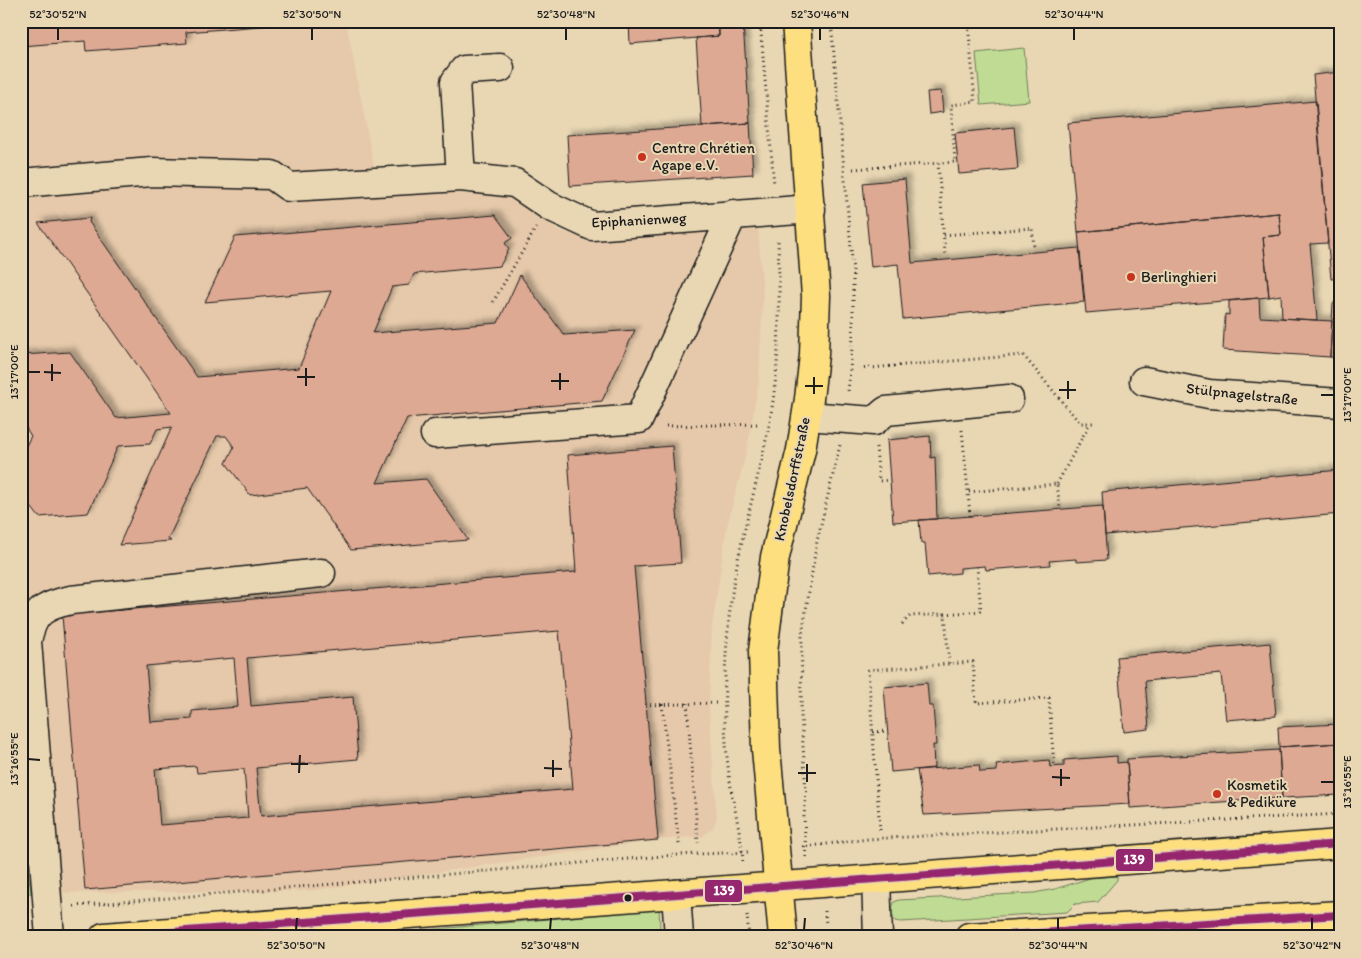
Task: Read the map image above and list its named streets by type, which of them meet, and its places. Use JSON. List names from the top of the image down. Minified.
{"streets":{"main road":["Knobelsdorffstraße"],"street":["Epiphanienweg","Stülpnagelstraße"]},"crossings":[["Epiphanienweg","Knobelsdorffstraße"]],"places":["Centre Chrétien Agape e.V.","Berlinghieri","Kosmetik & Pediküre"],"lines":["transit line 139"],"coordinates":["52°30'52\"N","52°30'50\"N","52°30'48\"N","52°30'46\"N","52°30'44\"N","13°17'00\"E","13°16'55\"E","52°30'42\"N"]}
